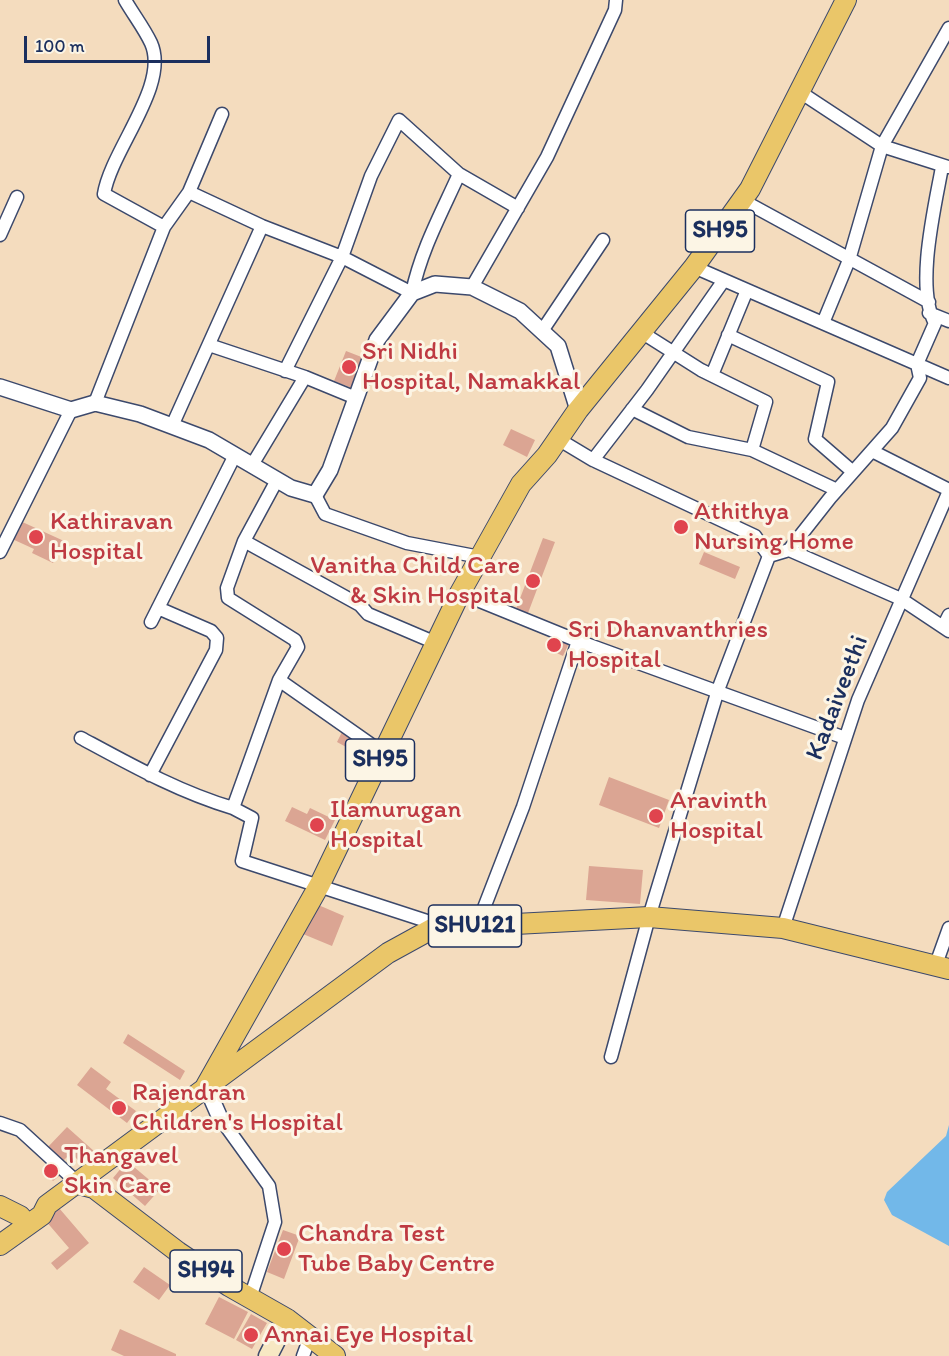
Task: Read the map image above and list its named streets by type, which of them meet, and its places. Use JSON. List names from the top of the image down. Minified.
{"streets":{"main road":["SH95","SHU121","SH94"],"street":["Kadaiveethi"]},"crossings":[["SH95","SHU121"],["Kadaiveethi","SHU121"],["SHU121","SH94"]],"places":["Sri Nidhi Hospital, Namakkal","Athithya Nursing Home","Kathiravan Hospital","Vanitha Child Care & Skin Hospital","Sri Dhanvanthries Hospital","Aravinth Hospital","Ilamurugan Hospital","Rajendran Children's Hospital","Thangavel Skin Care","Chandra Test Tube Baby Centre","Annai Eye Hospital"],"scale_bar":"100 m"}
